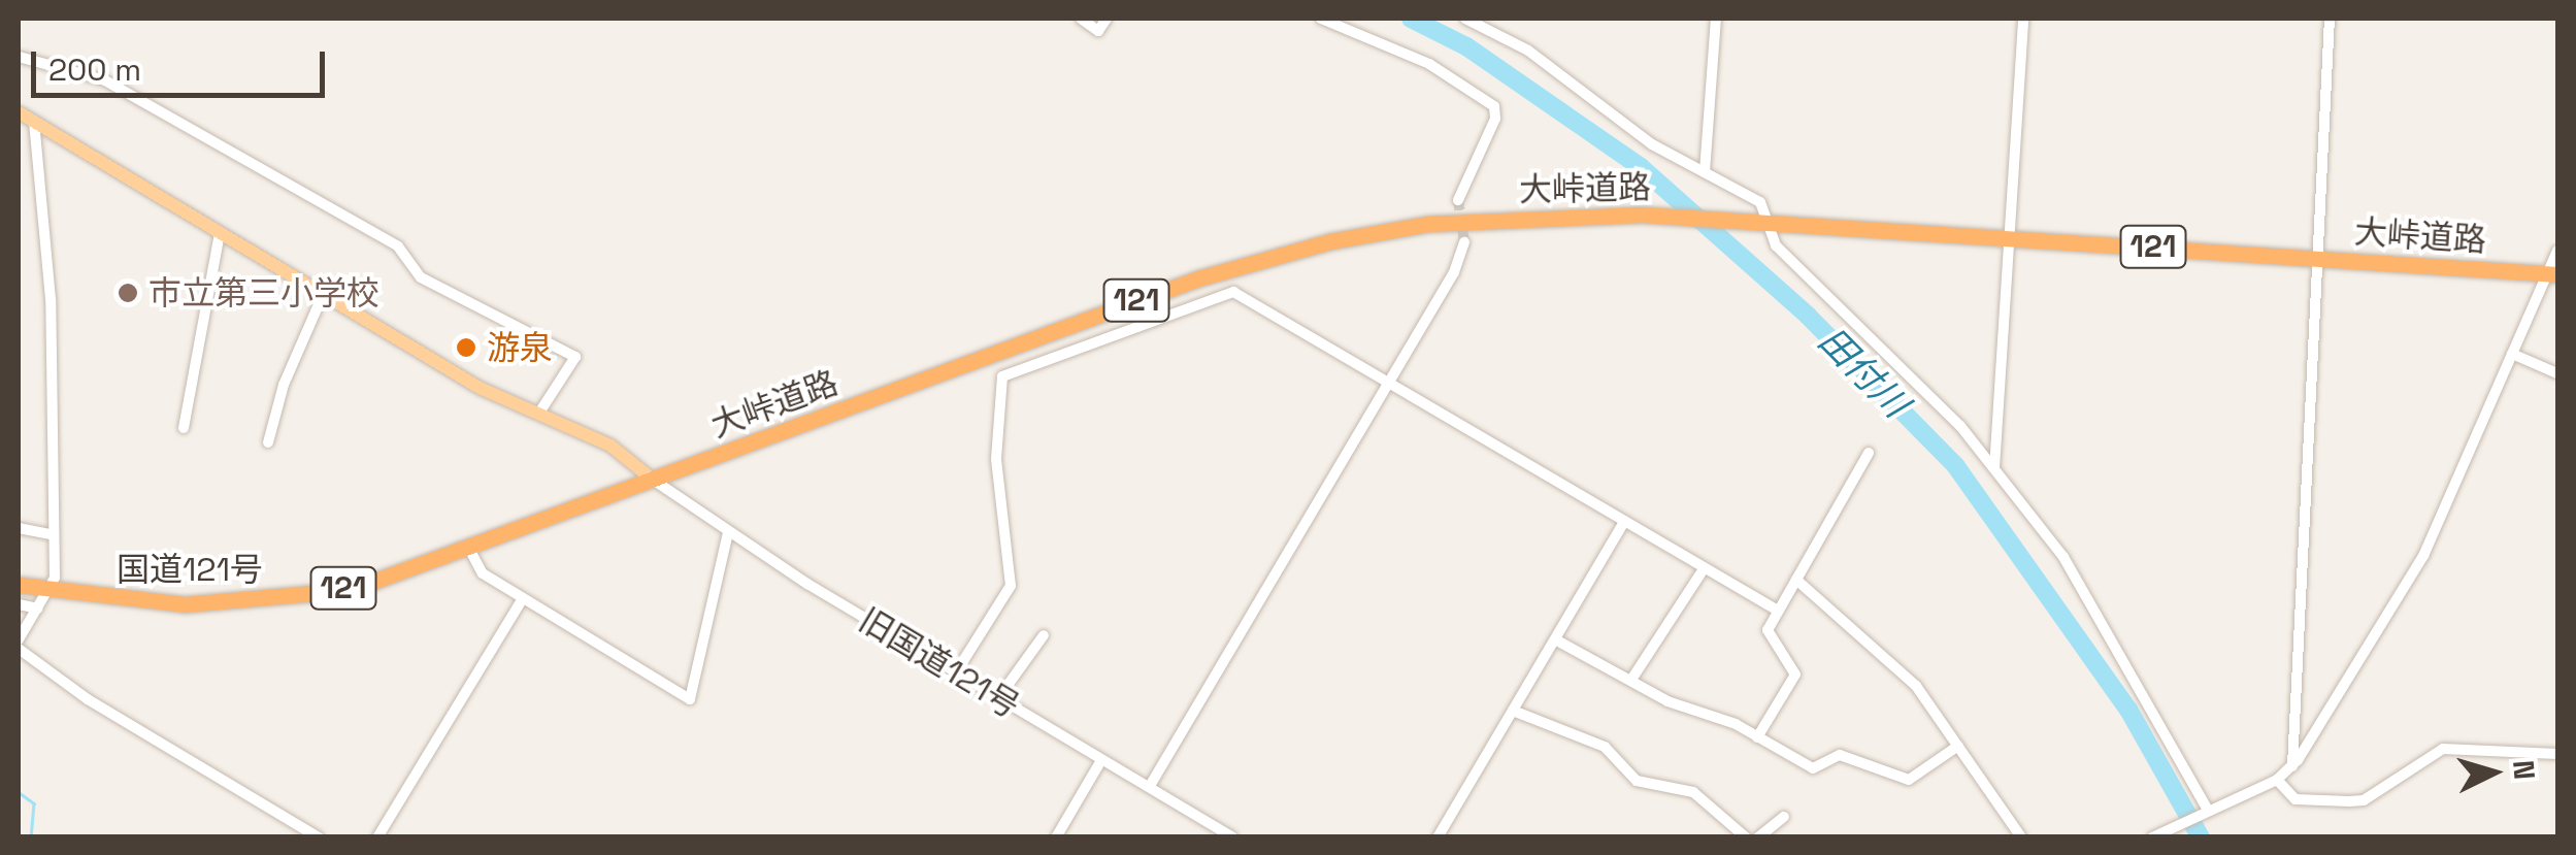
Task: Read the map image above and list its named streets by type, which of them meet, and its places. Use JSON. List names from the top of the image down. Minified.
{"streets":{"highway":["大峠道路","121","国道121号"],"street":["旧国道121号"]},"crossings":[["大峠道路","国道121号"],["大峠道路","旧国道121号"],["国道121号","旧国道121号"]],"water":["田付川"],"places":["市立第三小学校","游泉"],"scale_bar":"200 m","north":"right"}
